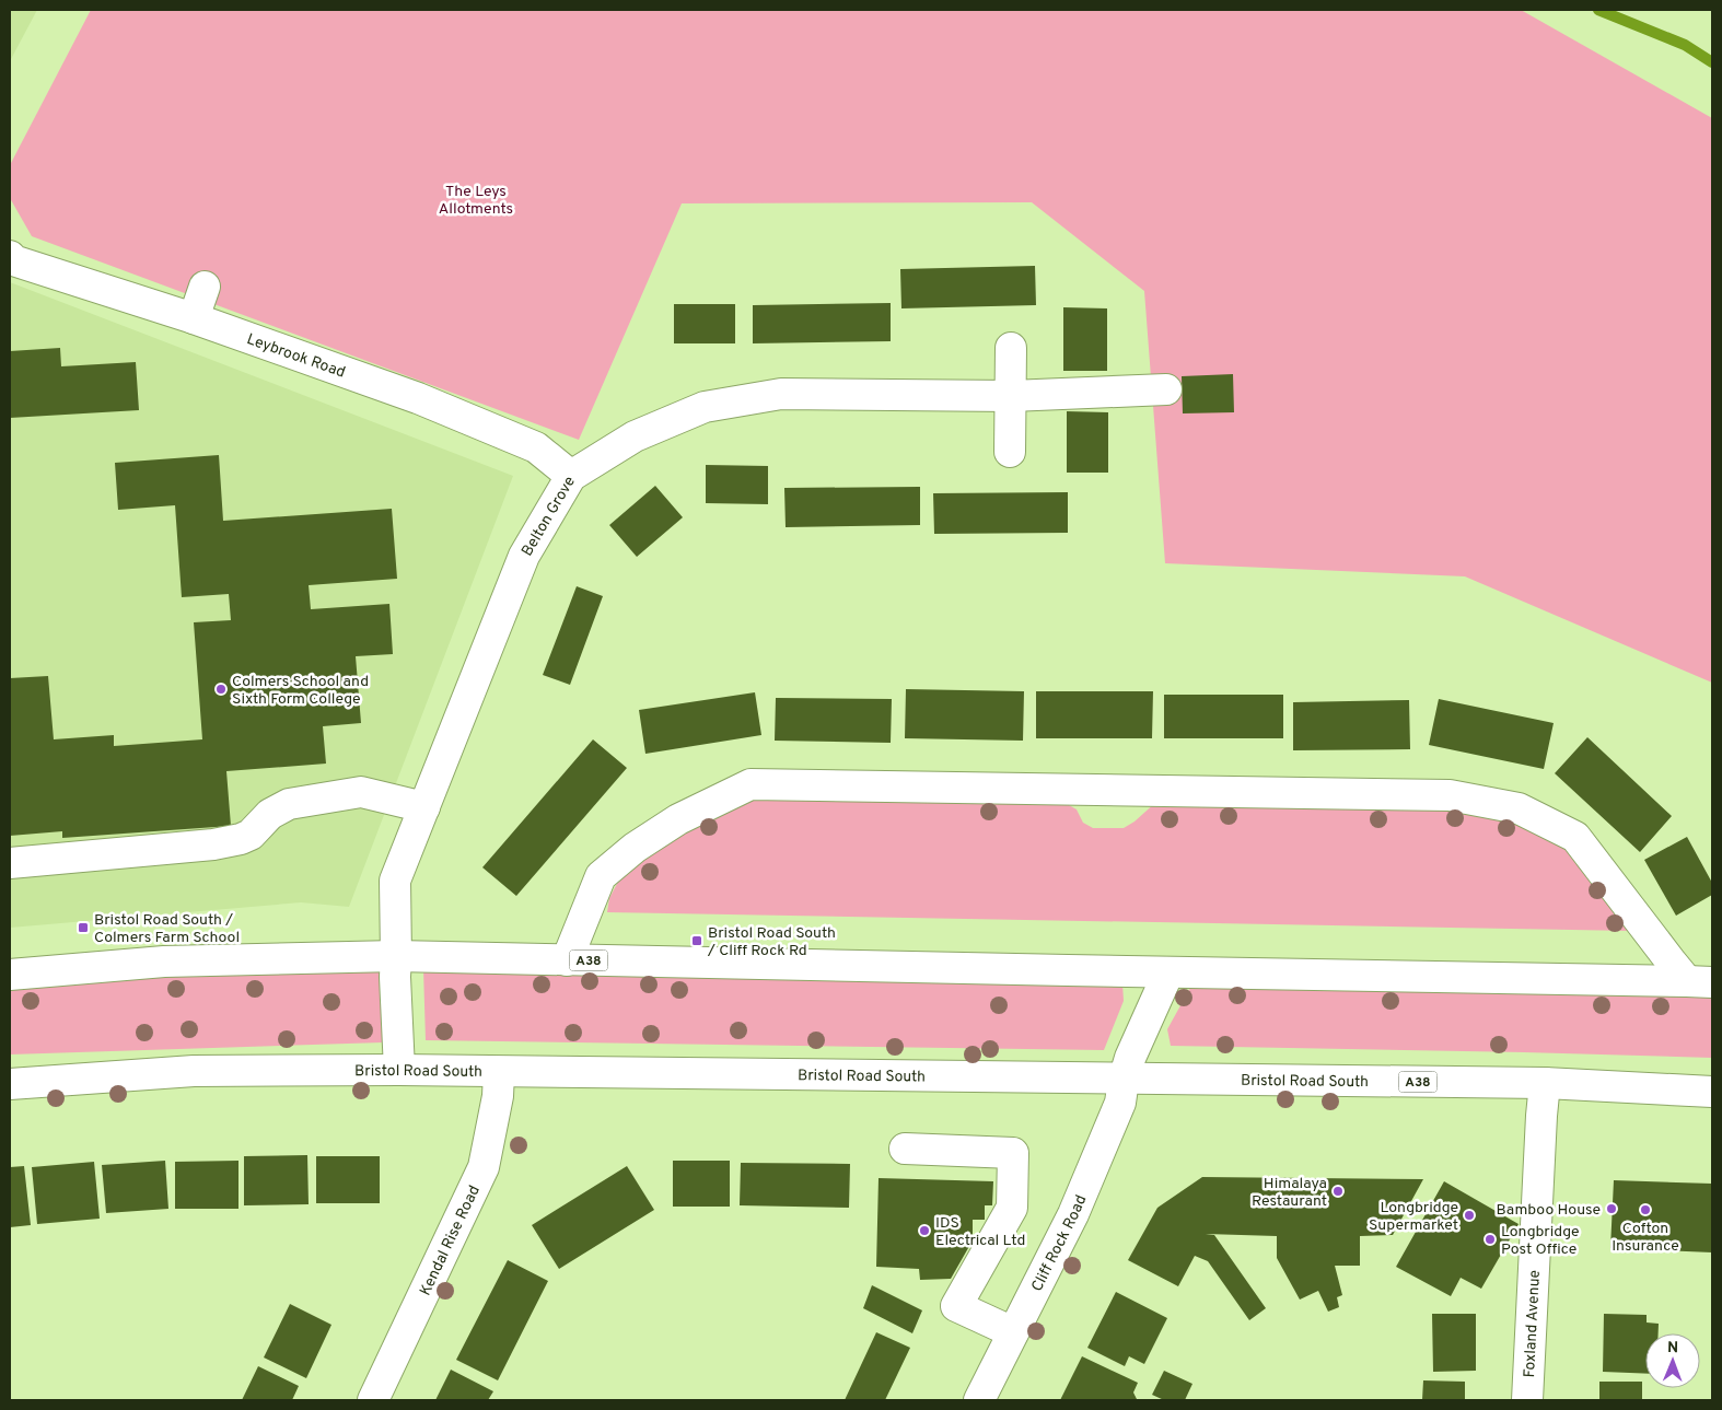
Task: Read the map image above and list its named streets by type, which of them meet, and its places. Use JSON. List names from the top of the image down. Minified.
{"streets":{"main road":["Leybrook Road","Belton Grove","A38","Bristol Road South","Kendal Rise Road","Cliff Rock Road","Foxland Avenue"]},"crossings":[["Leybrook Road","Belton Grove"],["Belton Grove","A38"],["Belton Grove","Bristol Road South"],["A38","Cliff Rock Road"],["Bristol Road South","Kendal Rise Road"],["Bristol Road South","Cliff Rock Road"],["Bristol Road South","Foxland Avenue"]],"parks":["The Leys Allotments"],"places":{"other":["Colmers School and Sixth Form College","Himalaya Restaurant","Bamboo House","Cofton Insurance","Longbridge Supermarket","IDS Electrical Ltd","Longbridge Post Office"],"transit":["Bristol Road South / Colmers Farm School","Bristol Road South / Cliff Rock Rd"]},"north":"top"}
